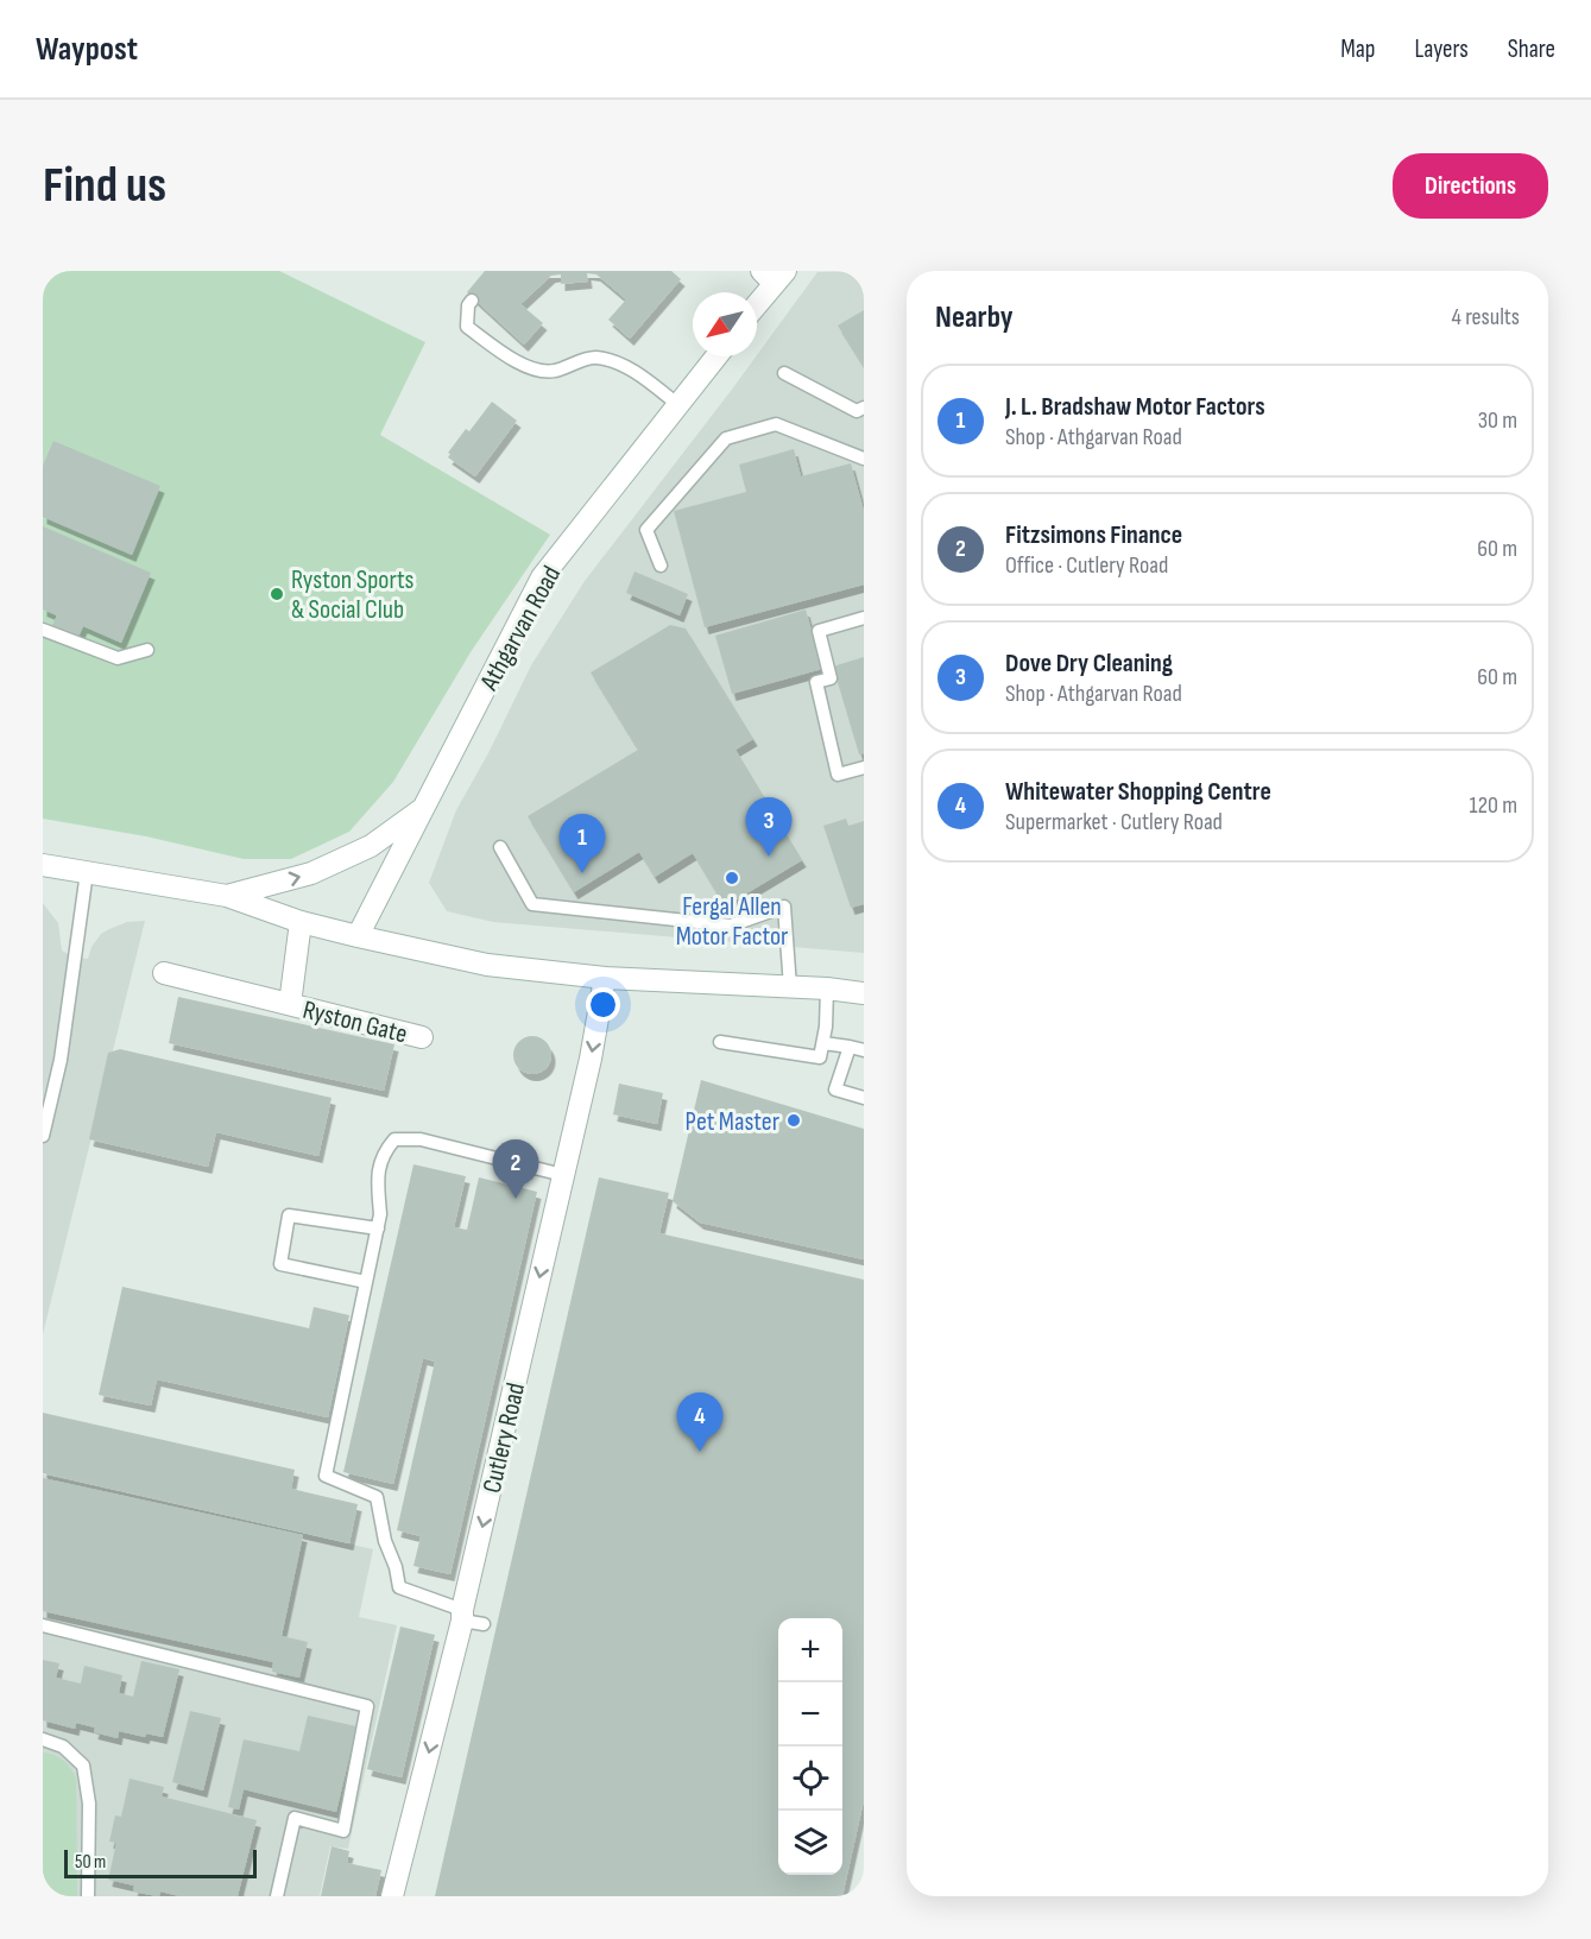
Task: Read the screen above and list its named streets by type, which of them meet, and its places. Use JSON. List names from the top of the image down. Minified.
{"streets":{"main road":["Athgarvan Road","Ryston Gate","Cutlery Road"]},"one_way":["Cutlery Road"],"places":["Ryston Sports & Social Club","Fergal Allen Motor Factor","Pet Master"],"scale_bar":"50 m","north":"bottom left","page":{"header":"Waypost","nav":["Map","Layers","Share"],"buttons":"Directions","title":"Find us","heading":["Nearby","4 results"],"list":[{"mark":"1","name":"J. L. Bradshaw Motor Factors","note":"Shop · Athgarvan Road","value":"30 m"},{"mark":"2","name":"Fitzsimons Finance","note":"Office · Cutlery Road","value":"60 m"},{"mark":"3","name":"Dove Dry Cleaning","note":"Shop · Athgarvan Road","value":"60 m"},{"mark":"4","name":"Whitewater Shopping Centre","note":"Supermarket · Cutlery Road","value":"120 m"}],"pins":["3","1","2","4"],"map_buttons":["+","−"],"scale":"50 m"}}
